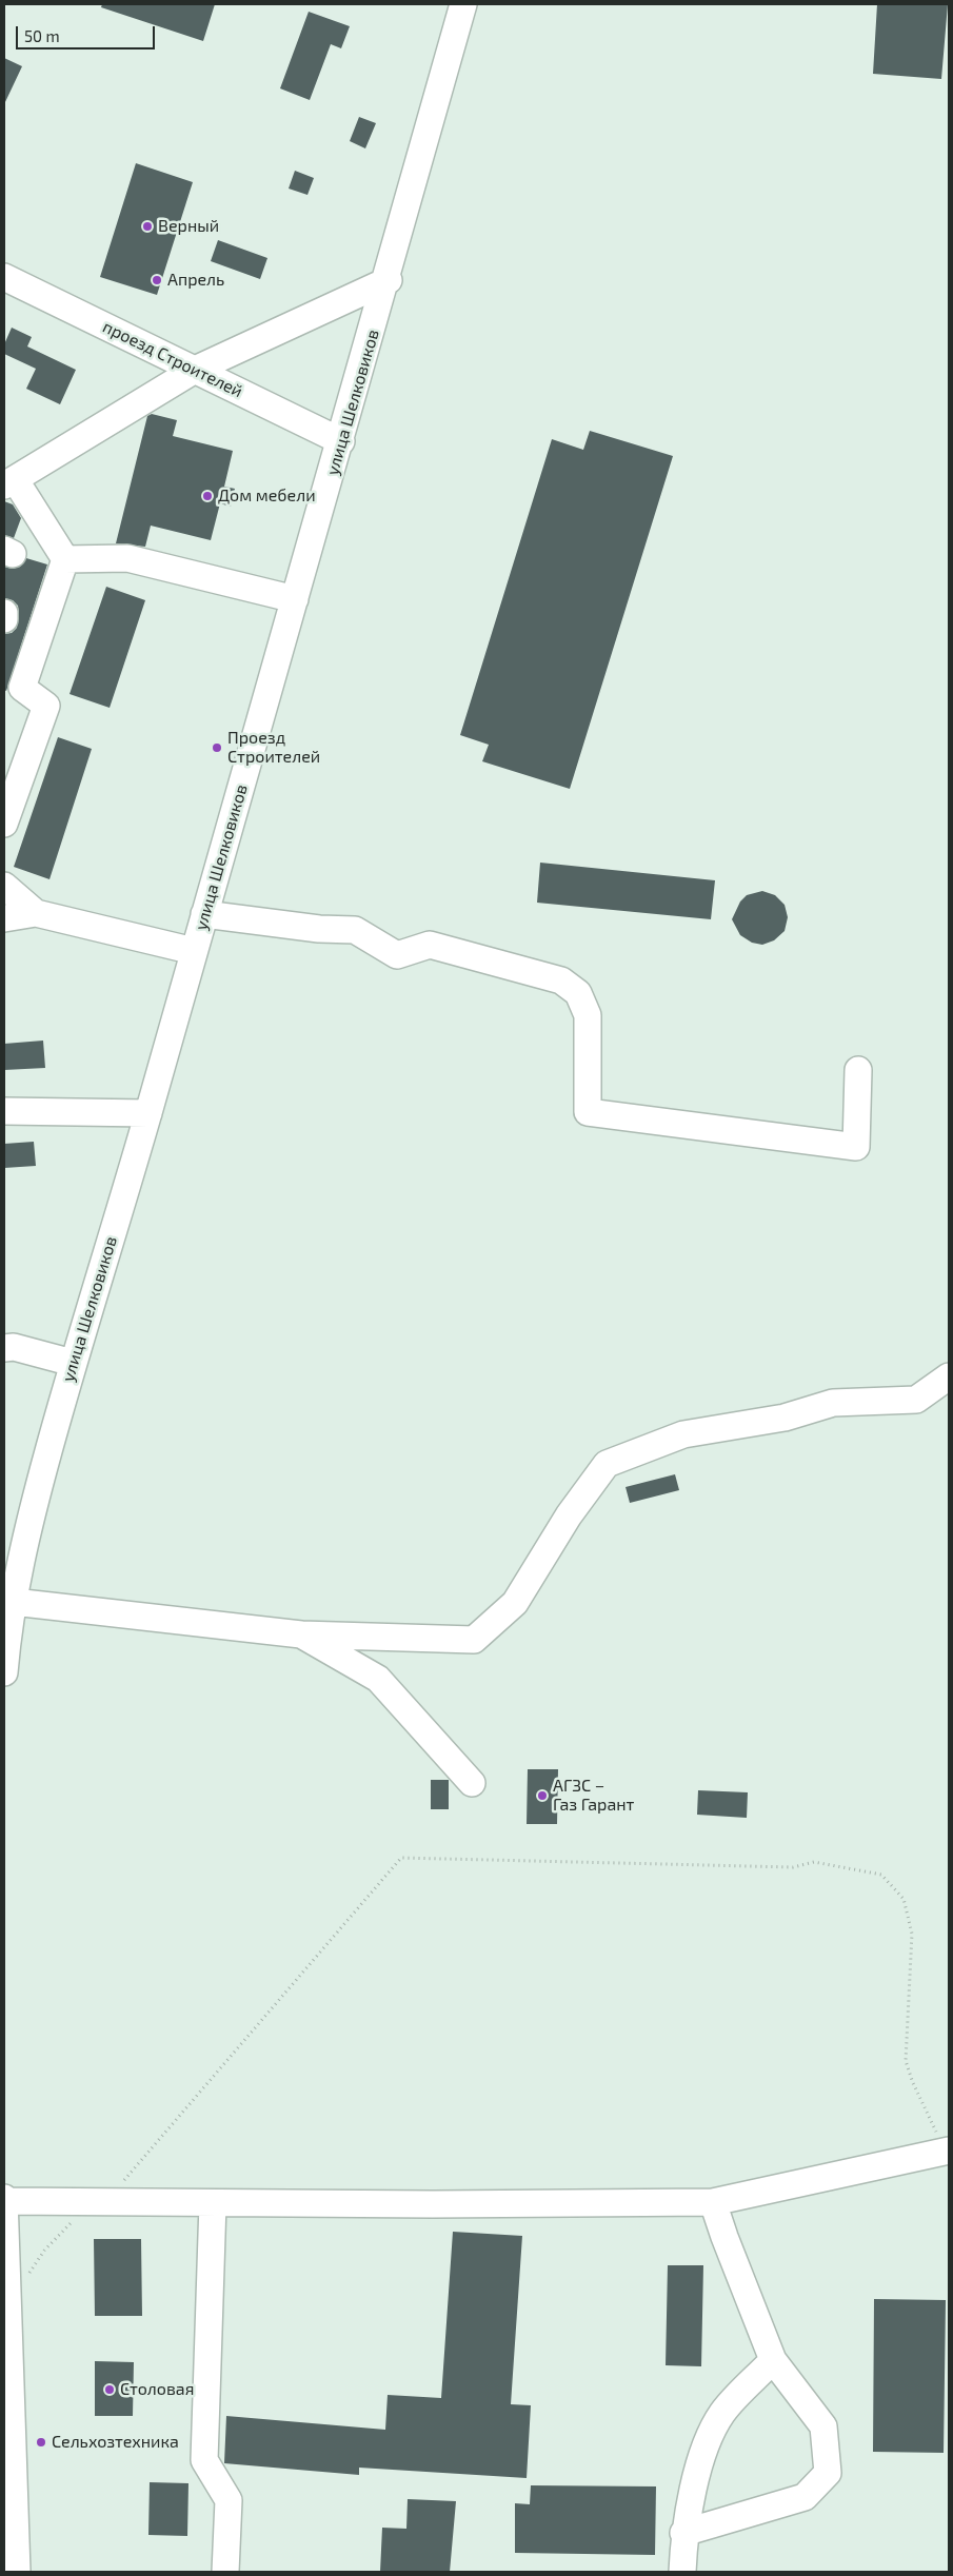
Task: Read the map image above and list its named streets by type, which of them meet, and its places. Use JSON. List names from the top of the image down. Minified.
{"streets":{"street":["проезд Строителей","улица Шелковиков"]},"crossings":[["проезд Строителей","улица Шелковиков"]],"places":["Верный","Апрель","Дом мебели","Проезд Строителей","АГЗС – Газ Гарант","Столовая","Сельхозтехника"],"scale_bar":"50 m"}
